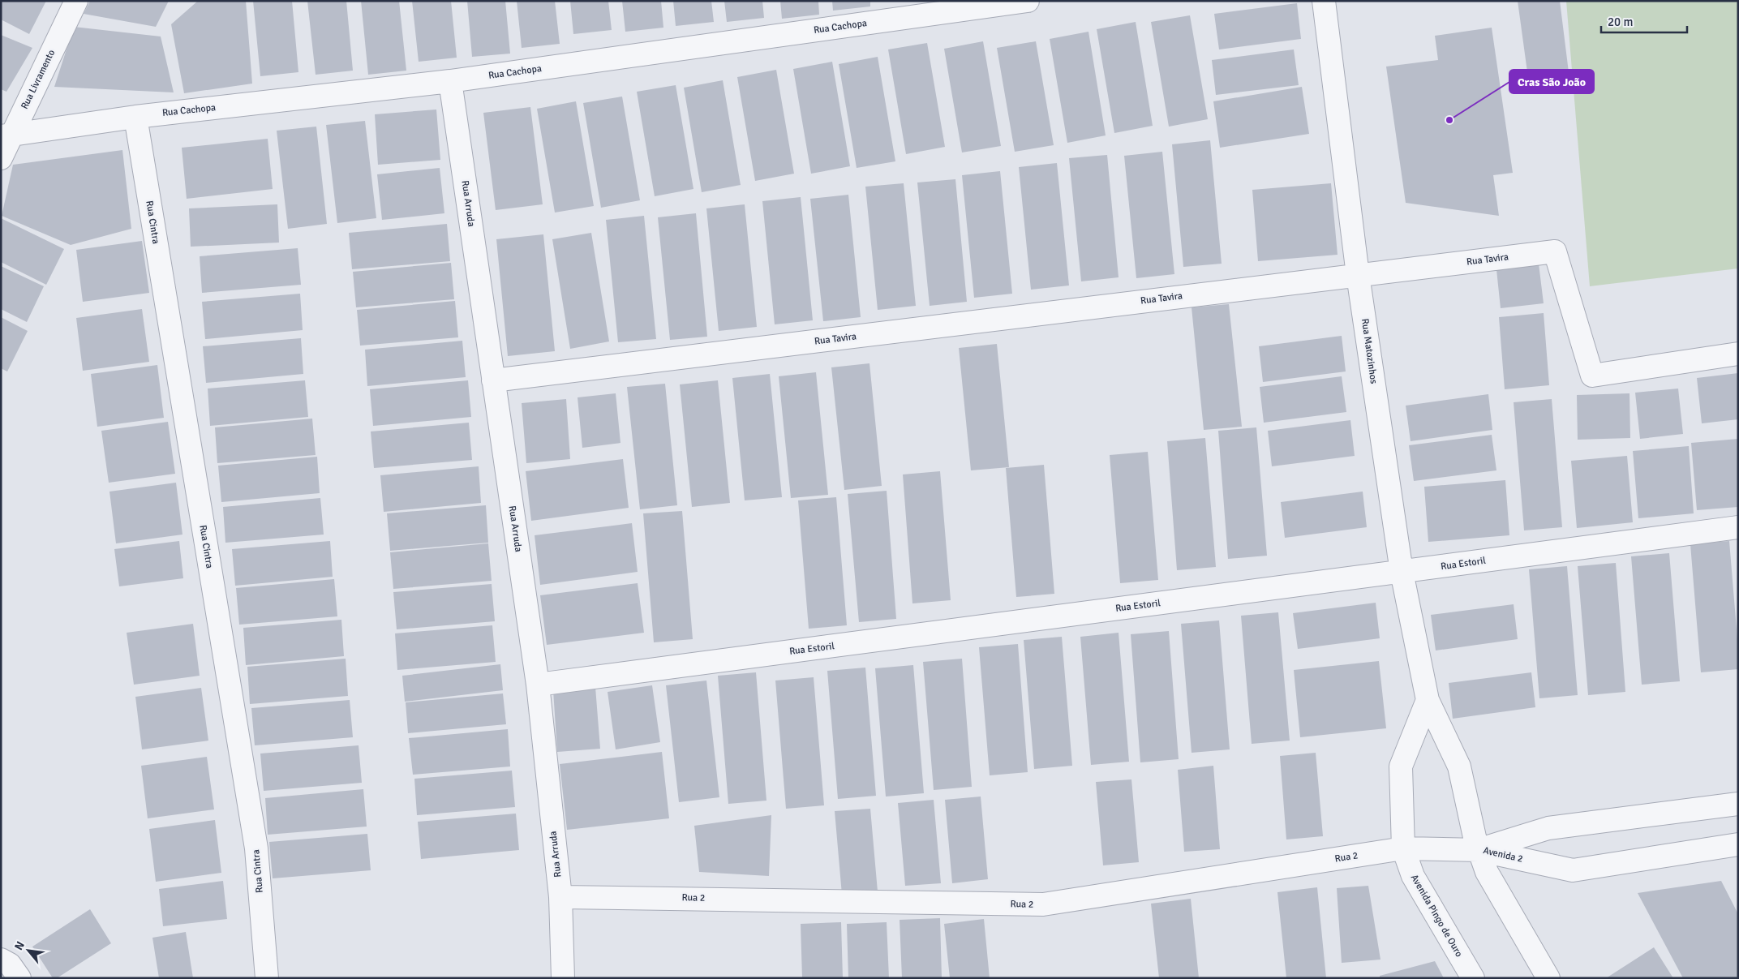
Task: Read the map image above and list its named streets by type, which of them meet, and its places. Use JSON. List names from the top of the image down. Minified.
{"streets":{"street":["Rua Cachopa","Rua Livramento","Rua Arruda","Rua Cintra","Rua Tavira","Rua Matozinhos","Rua Estoril","Avenida 2","Rua 2","Avenida Pingo de Ouro"]},"crossings":[["Rua Cachopa","Rua Livramento"],["Rua Cachopa","Rua Arruda"],["Rua Cachopa","Rua Cintra"],["Rua Arruda","Rua Tavira"],["Rua Arruda","Rua Estoril"],["Rua Arruda","Rua 2"],["Rua Tavira","Rua Matozinhos"],["Rua Matozinhos","Rua Estoril"],["Rua Matozinhos","Avenida Pingo de Ouro"],["Avenida 2","Rua 2"],["Rua 2","Avenida Pingo de Ouro"]],"places":["Cras São João"],"scale_bar":"20 m","north":"top left"}
